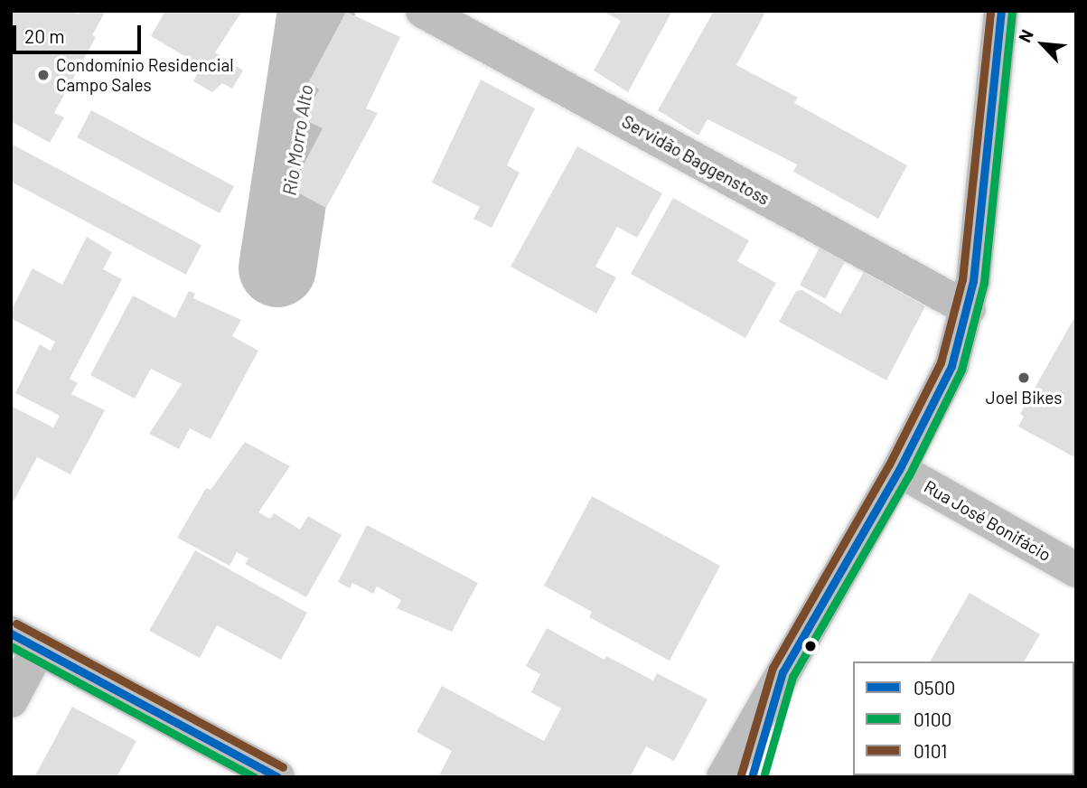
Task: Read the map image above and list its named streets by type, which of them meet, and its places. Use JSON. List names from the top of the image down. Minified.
{"streets":{"main road":["Servidão Baggenstoss","Rua José Bonifácio"]},"water":["Rio Morro Alto"],"places":["Condomínio Residencial Campo Sales","Joel Bikes"],"lines":["transit line 0500","transit line 0101","transit line 0100"],"legend":["0500","0100","0101"],"scale_bar":"20 m","north":"top left"}
